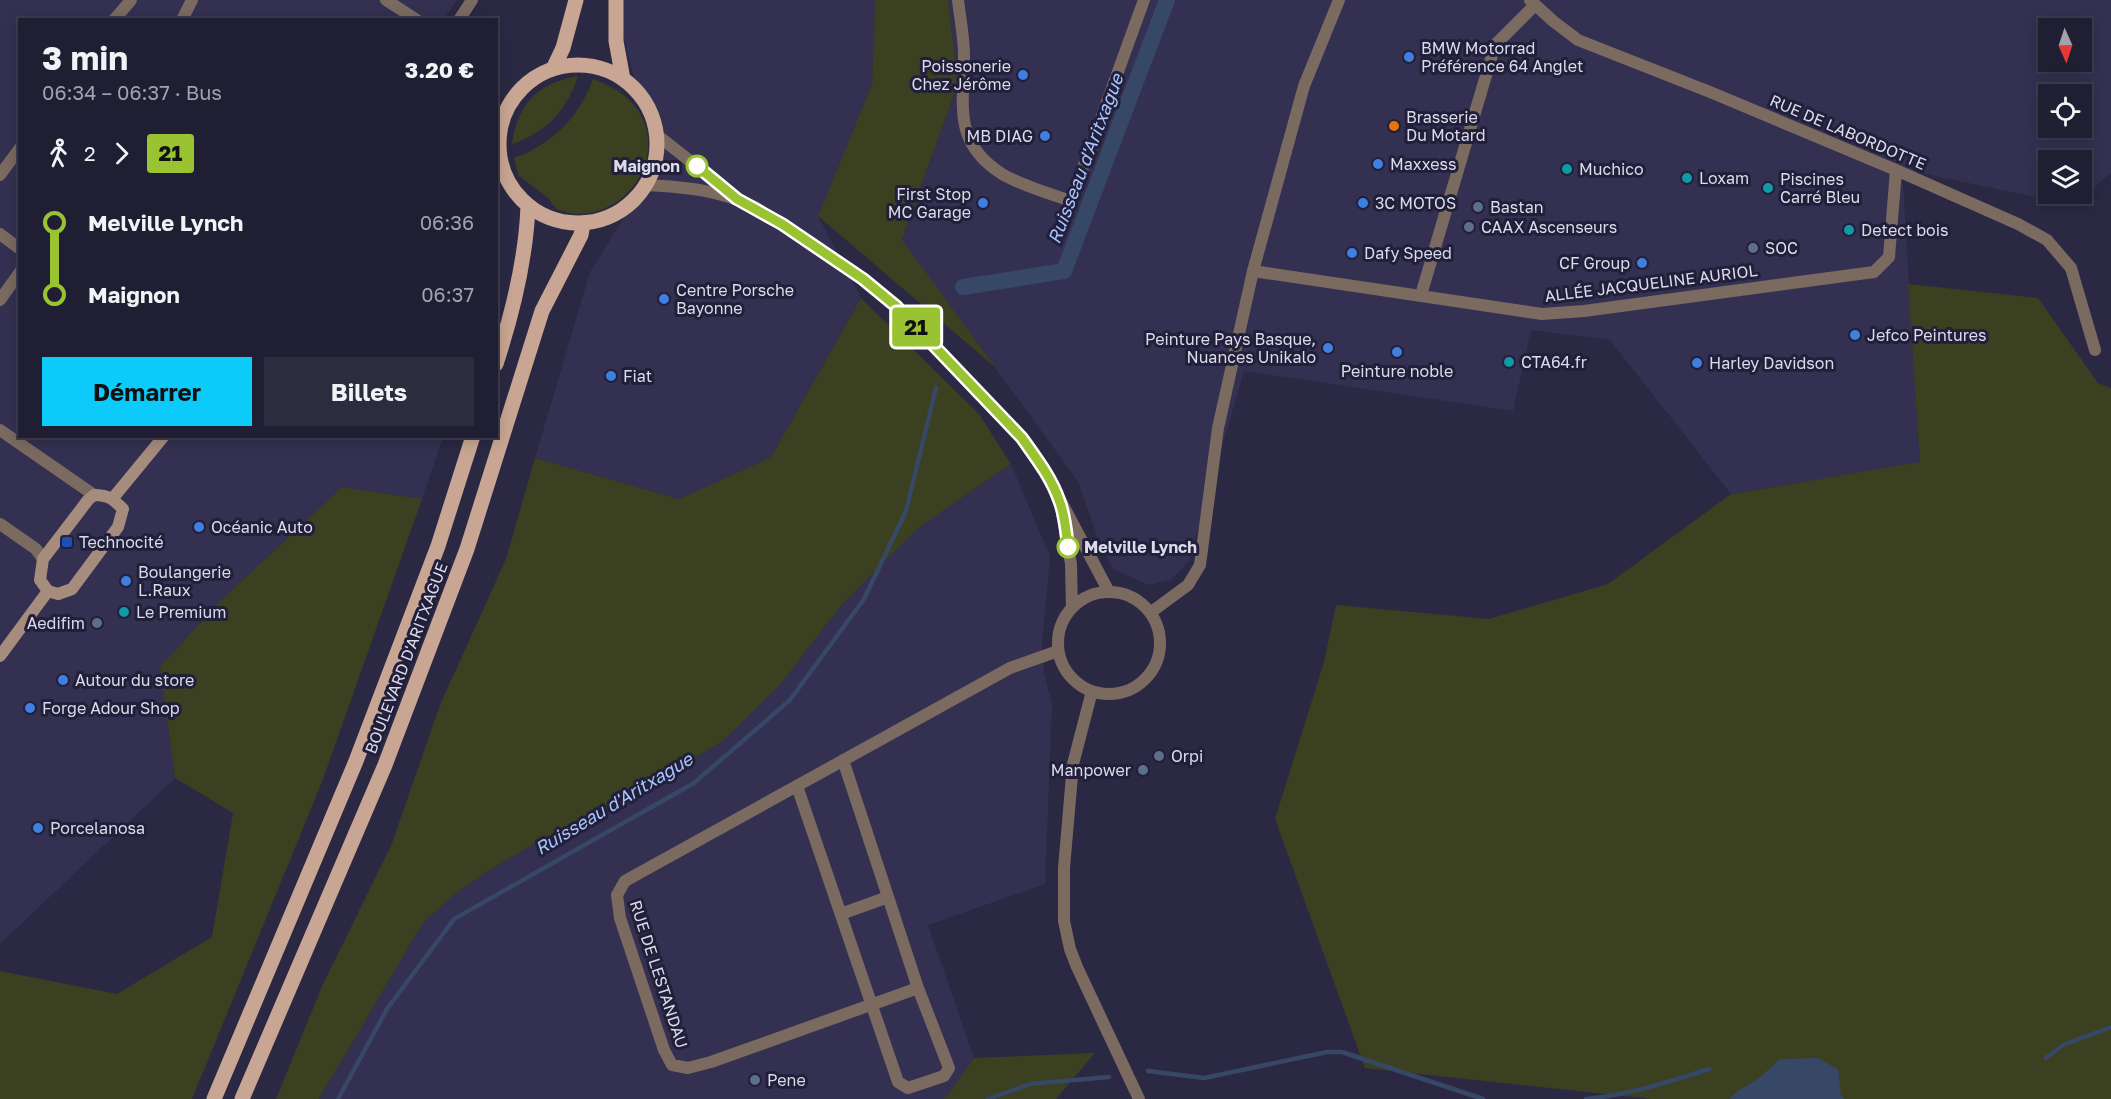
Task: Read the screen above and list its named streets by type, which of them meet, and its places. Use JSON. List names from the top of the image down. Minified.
{"streets":{"main road":["BOULEVARD D'ARITXAGUE"],"street":["RUE DE LABORDOTTE","ALLÉE JACQUELINE AURIOL","RUE DE LESTANDAU"]},"crossings":[["RUE DE LABORDOTTE","ALLÉE JACQUELINE AURIOL"]],"water":["Ruisseau d'Aritxague"],"places":{"other":["BMW Motorrad Préférence 64 Anglet","Poissonerie Chez Jérôme","Brasserie Du Motard","MB DIAG","Maxxess","Maignon","Muchico","Loxam","Piscines Carré Bleu","First Stop MC Garage","3C MOTOS","Bastan","CAAX Ascenseurs","Detect bois","SOC","Dafy Speed","CF Group","Centre Porsche Bayonne","Jefco Peintures","Peinture Pays Basque, Nuances Unikalo","Peinture noble","CTA64.fr","Harley Davidson","Fiat","Océanic Auto","Melville Lynch","Boulangerie L.Raux","Le Premium","Aedifim","Autour du store","Forge Adour Shop","Orpi","Manpower","Porcelanosa","Pene"],"transit":["Technocité"]},"lines":["bus line 21"],"north":"bottom","page":{"on_map":"21","heading":["3 min","06:34 – 06:37 · Bus","3.20 €"],"legs":["2","21"],"list":[{"name":"Melville Lynch","value":"06:36"},{"name":"Maignon","value":"06:37"}],"buttons":["Démarrer","Billets"]}}
